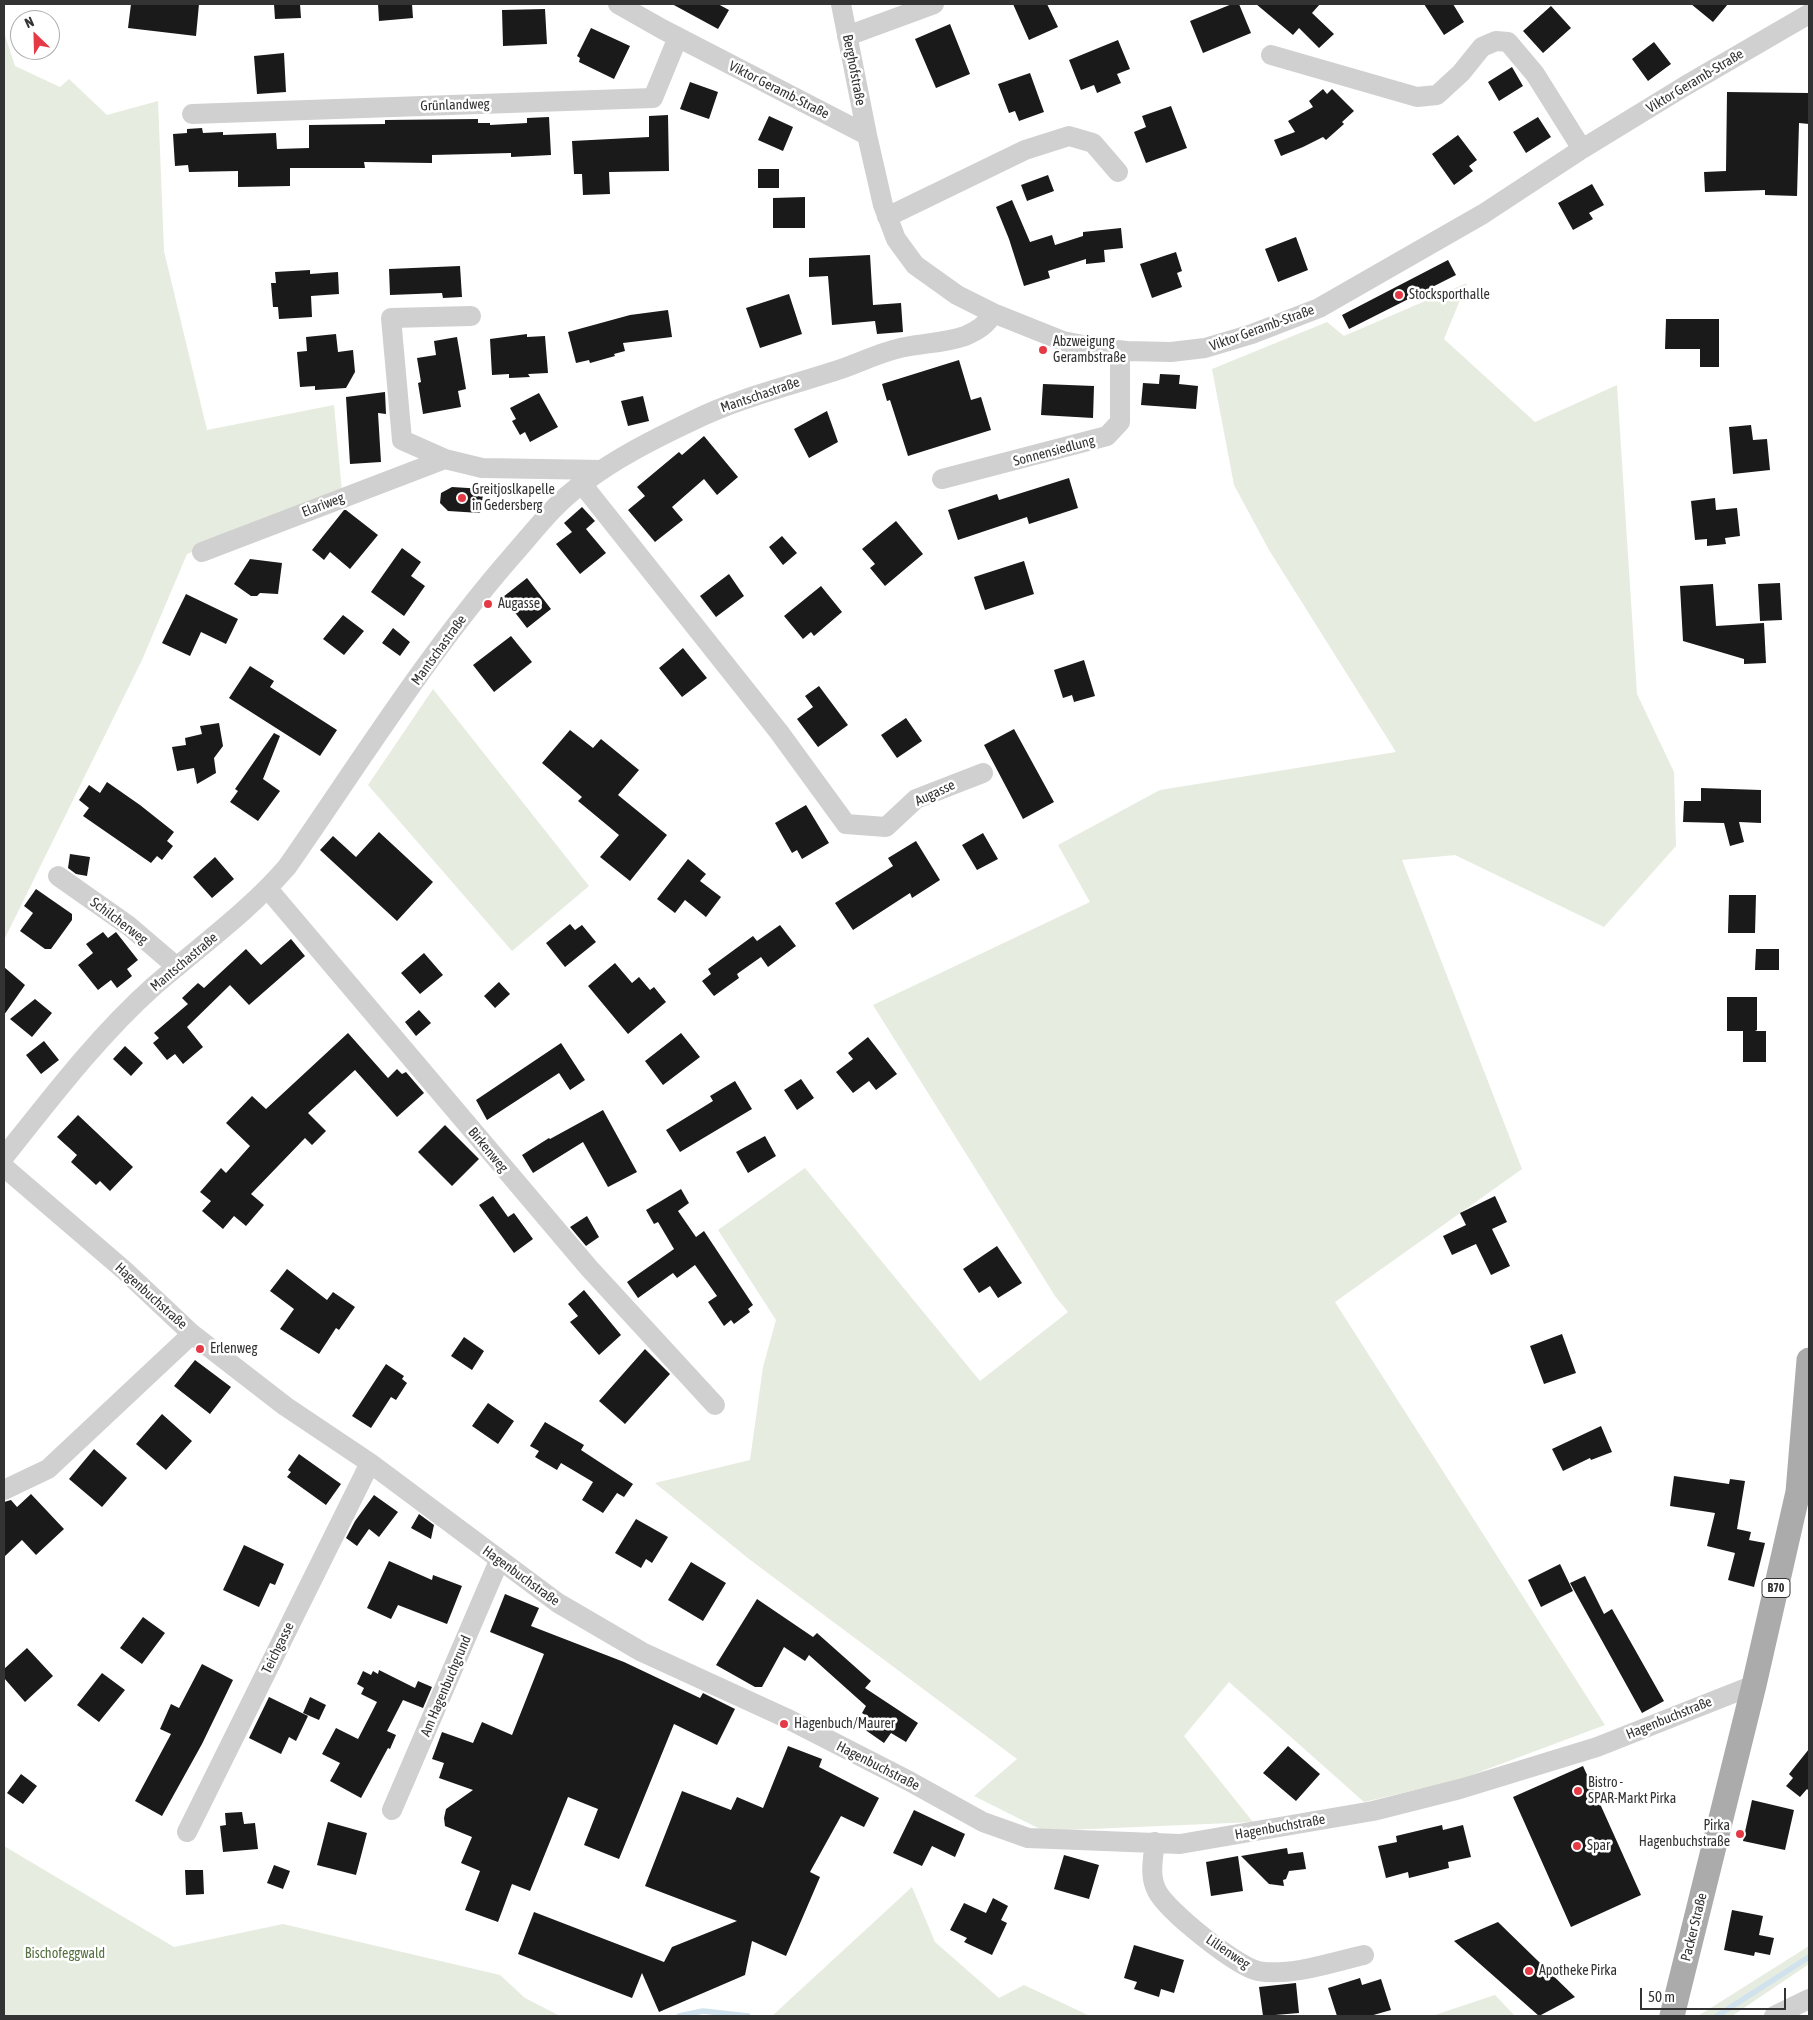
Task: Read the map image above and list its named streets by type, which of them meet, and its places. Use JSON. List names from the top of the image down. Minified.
{"streets":{"main road":["B70","Packer Straße"],"street":["Berghofstraße","Viktor Geramb-Straße","Grünlandweg","Mantschastraße","Sonnensiedlung","Elariweg","Augasse","Schilcherweg","Birkenweg","Hagenbuchstraße","Teichgasse","Am Hagenbuchgrund","Lilienweg"]},"crossings":[["Berghofstraße","Viktor Geramb-Straße"],["Viktor Geramb-Straße","Grünlandweg"],["Viktor Geramb-Straße","Mantschastraße"],["Viktor Geramb-Straße","Sonnensiedlung"],["Mantschastraße","Augasse"],["Mantschastraße","Schilcherweg"],["Mantschastraße","Birkenweg"],["Hagenbuchstraße","B70"],["Hagenbuchstraße","Teichgasse"],["Hagenbuchstraße","Am Hagenbuchgrund"],["Hagenbuchstraße","Packer Straße"],["Hagenbuchstraße","Lilienweg"],["B70","Packer Straße"]],"parks":["Bischofeggwald"],"places":["Stocksporthalle","Abzweigung Gerambstraße","Greitjoslkapelle in Gedersberg","Augasse","Erlenweg","Hagenbuch/Maurer","Bistro - SPAR-Markt Pirka","Pirka Hagenbuchstraße","Spar","Apotheke Pirka"],"scale_bar":"50 m","north":"top left"}
